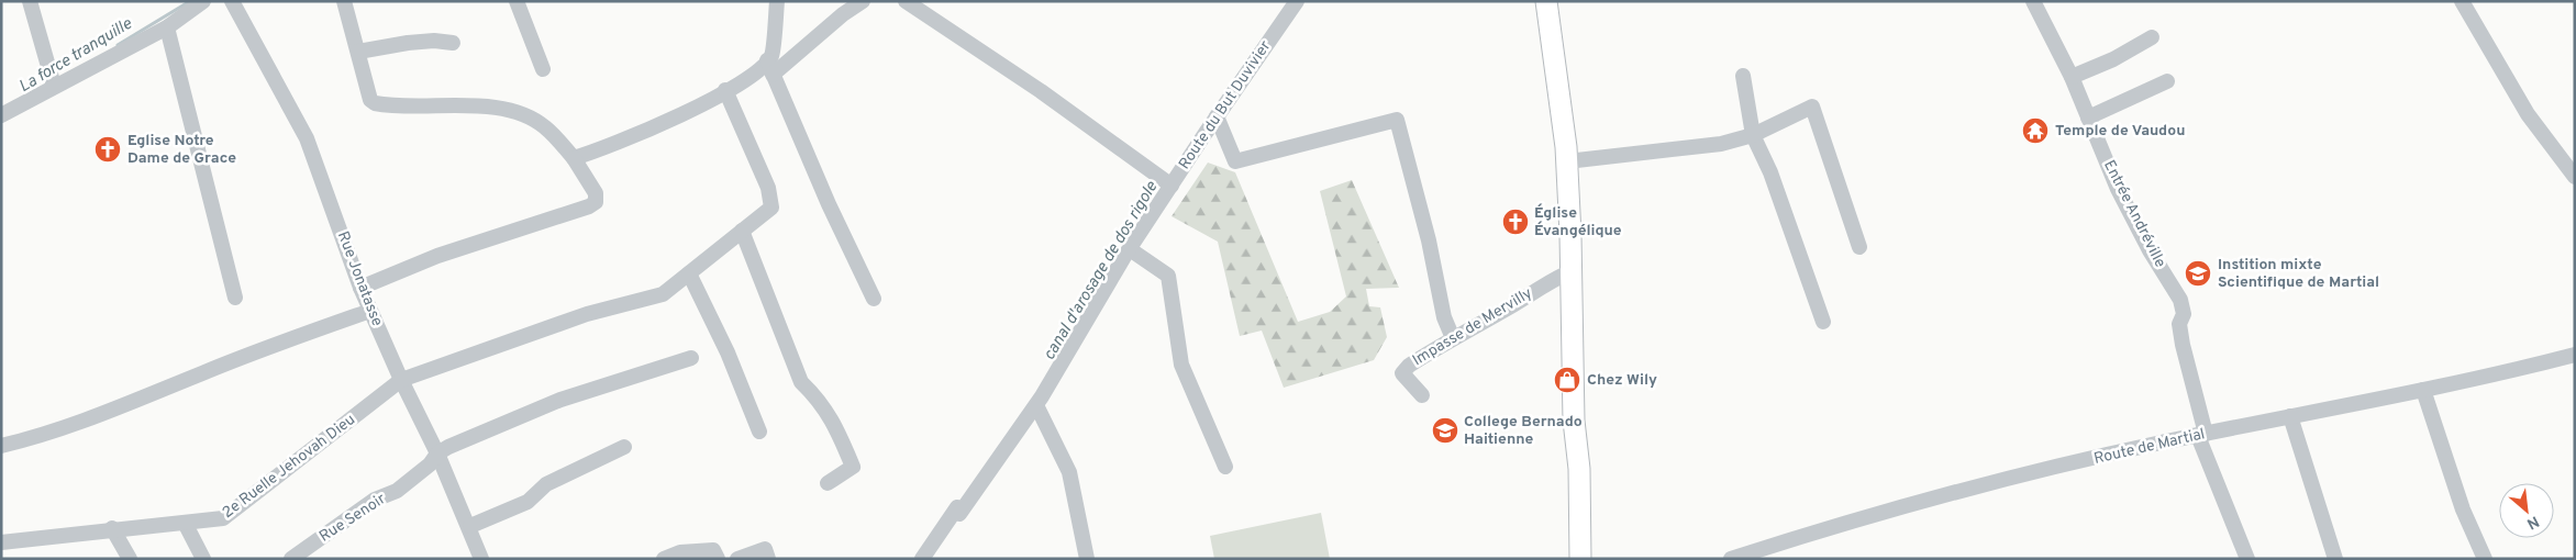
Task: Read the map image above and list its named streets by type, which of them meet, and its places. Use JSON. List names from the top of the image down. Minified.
{"streets":{"street":["Route du But Duvivier","Entrée Andréville","Rue Jonatasse","Impasse de Mervilly","Route de Martial","2e Ruelle Jehovah Dieu","Rue Senoir"]},"crossings":[["Entrée Andréville","Route de Martial"],["Rue Jonatasse","2e Ruelle Jehovah Dieu"],["Rue Jonatasse","Rue Senoir"]],"water":["La force tranquille","canal d'arosage de dos rigole"],"places":{"temple":["Temple de Vaudou"],"church":["Eglise Notre Dame de Grace","Église Évangélique"],"school or university":["Instition mixte Scientifique de Martial","College Bernado Haitienne"],"shop":["Chez Wily"]},"north":"bottom right"}
